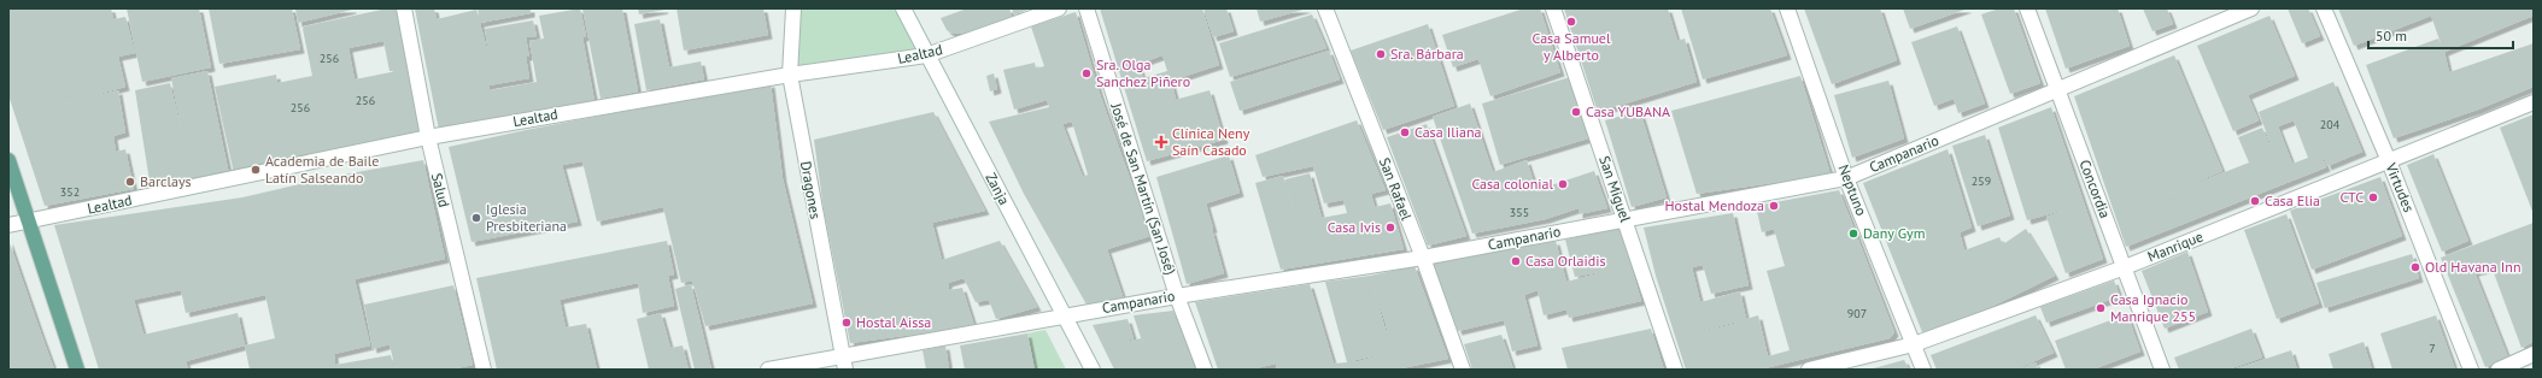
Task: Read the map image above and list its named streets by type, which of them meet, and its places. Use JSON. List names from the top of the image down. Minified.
{"streets":{"street":["Lealtad","Campanario","Virtudes","Zanja","José de San Martín (San José)","San Rafael","San Miguel","Concordia","Salud","Dragones","Neptuno","Manrique"]},"crossings":[["Lealtad","Zanja"],["Lealtad","Salud"],["Lealtad","Dragones"],["Campanario","Zanja"],["Campanario","José de San Martín (San José)"],["Campanario","San Rafael"],["Campanario","San Miguel"],["Campanario","Concordia"],["Campanario","Dragones"],["Campanario","Neptuno"],["Virtudes","Manrique"],["Concordia","Manrique"],["Neptuno","Manrique"]],"places":{"other":["Casa Samuel y Alberto","Sra. Bárbara","Sra. Olga Sanchez Piñero","Casa YUBANA","Casa Iliana","Academia de Baile Latín Salseando","Barclays","Casa colonial","CTC","Casa Elia","Hostal Mendoza","Iglesia Presbiteriana","Casa Ivis","Dany Gym","Casa Orlaidis","Old Havana Inn","Casa Ignacio Manrique 255","Hostal Aissa"],"health":["Clínica Neny Saín Casado"]},"house_numbers":["256","256","256","204","259","352","355","907","7"],"scale_bar":"50 m"}
